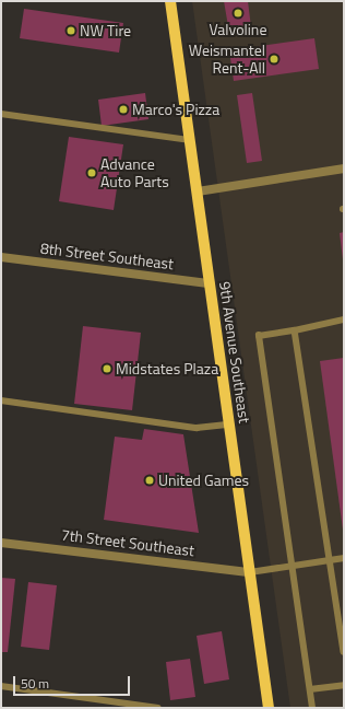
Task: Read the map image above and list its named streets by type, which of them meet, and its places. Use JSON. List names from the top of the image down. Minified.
{"streets":{"main road":["9th Avenue Southeast"],"street":["8th Street Southeast","7th Street Southeast"]},"crossings":[["8th Street Southeast","9th Avenue Southeast"],["9th Avenue Southeast","7th Street Southeast"]],"places":["Valvoline","NW Tire","Weismantel Rent-All","Marco's Pizza","Advance Auto Parts","Midstates Plaza","United Games"],"scale_bar":"50 m"}
